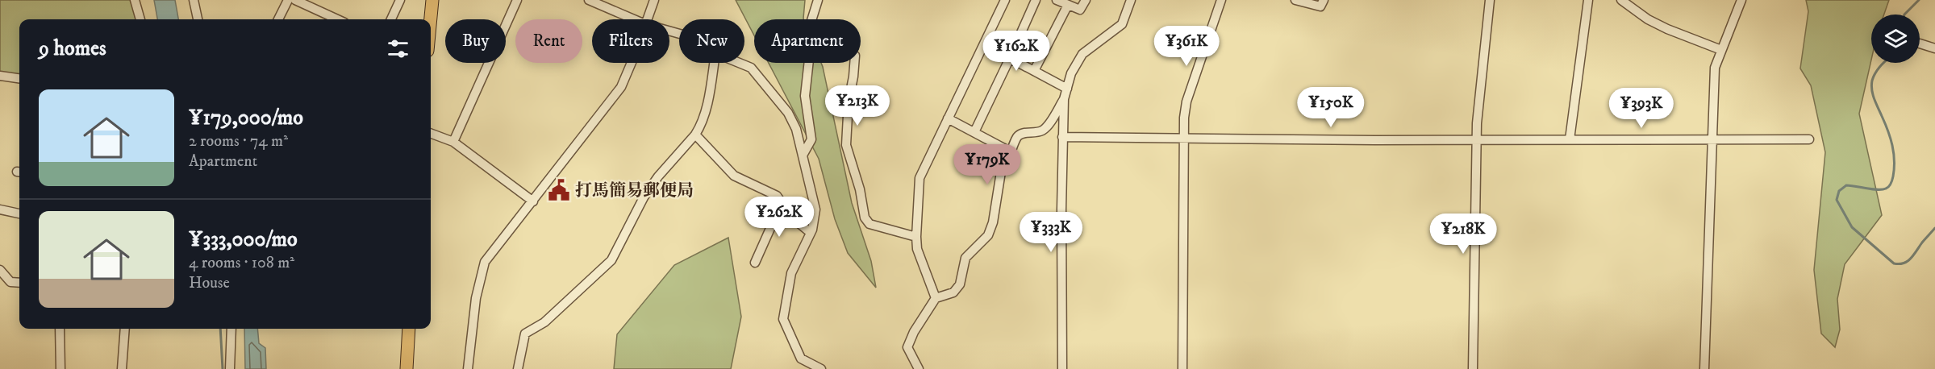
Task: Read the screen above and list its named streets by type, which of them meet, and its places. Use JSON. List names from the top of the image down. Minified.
{"places":{"public building":["打馬簡易郵便局"]},"page":{"chip":["Buy","Rent","Filters","New","Apartment"],"heading":"9 homes","price":["¥361K","¥162K","¥213K","¥150K","¥393K","¥179K","¥262K","¥333K","¥218K"],"list":[{"name":"¥179,000/mo","note":"2 rooms · 74 m² · Apartment"},{"name":"¥333,000/mo","note":"4 rooms · 108 m² · House"}]}}
